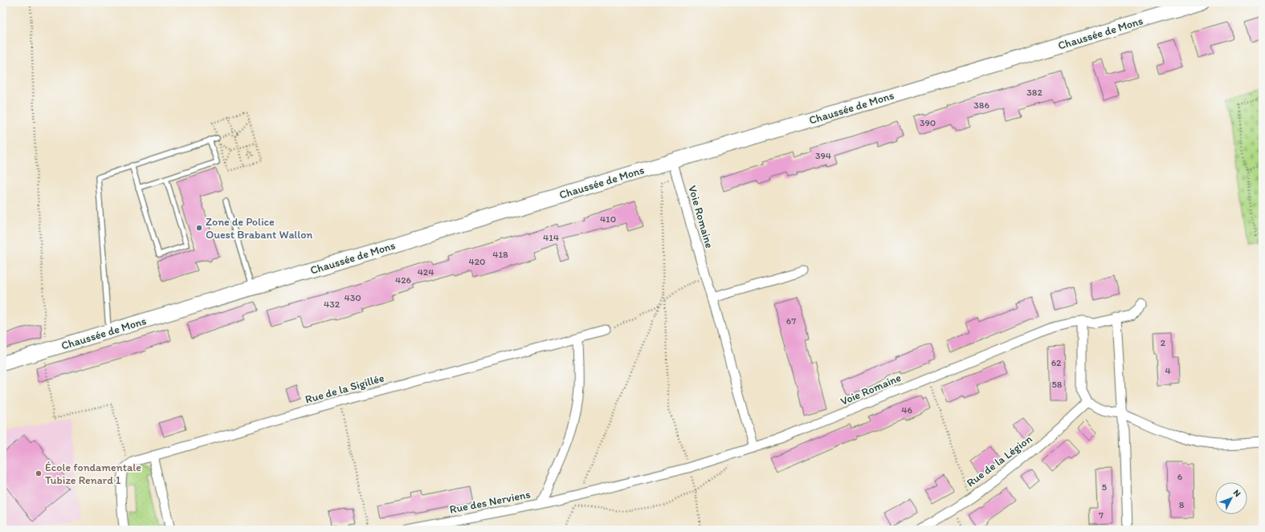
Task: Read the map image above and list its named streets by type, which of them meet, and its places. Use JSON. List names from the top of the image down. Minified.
{"streets":{"main road":["Chaussée de Mons"],"street":["Voie Romaine","Rue de la Sigillée","Rue de la Légion","Rue des Nerviens"]},"crossings":[["Chaussée de Mons","Voie Romaine"],["Voie Romaine","Rue des Nerviens"]],"places":["Zone de Police Ouest Brabant Wallon","École fondamentale Tubize Renard 1"],"house_numbers":["382","386","390","394","410","414","418","420","424","426","430","432","67","2","62","4","58","46","6","5","8","7"],"north":"top right"}
